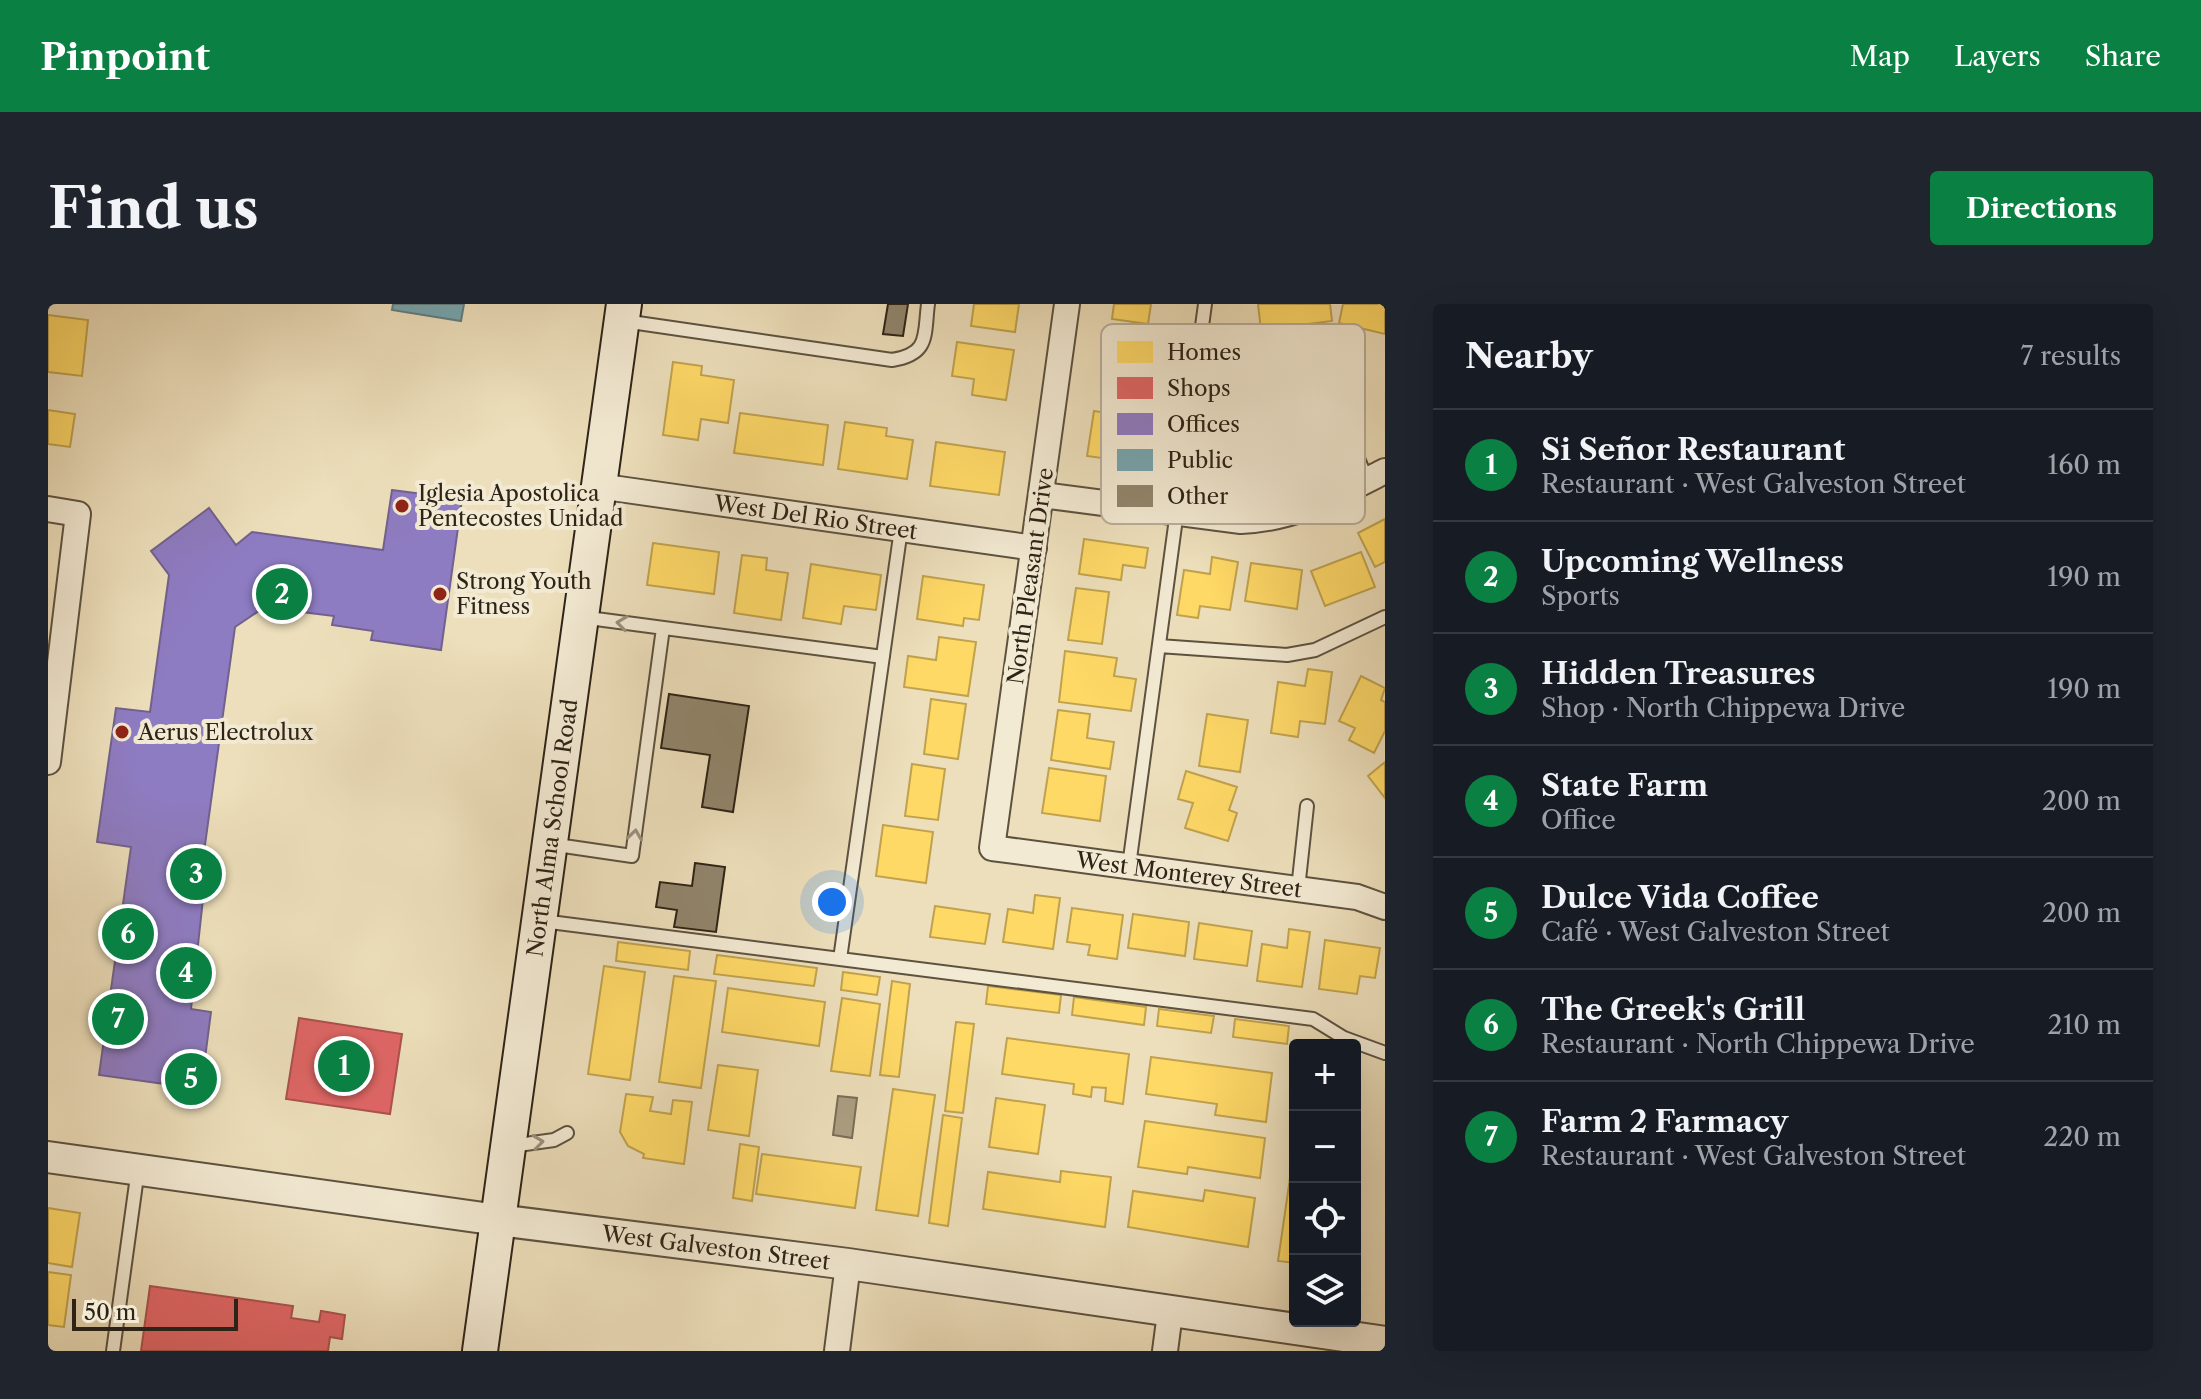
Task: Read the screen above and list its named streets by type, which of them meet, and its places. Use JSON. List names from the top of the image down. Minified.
{"streets":{"main road":["North Alma School Road"],"street":["West Del Rio Street","North Pleasant Drive","West Monterey Street","West Galveston Street"]},"crossings":[["West Del Rio Street","North Pleasant Drive"],["West Del Rio Street","North Alma School Road"],["North Pleasant Drive","West Monterey Street"],["North Alma School Road","West Galveston Street"]],"places":["Iglesia Apostolica Pentecostes Unidad","Strong Youth Fitness","Aerus Electrolux"],"legend":["Homes","Shops","Offices","Public","Other"],"scale_bar":"50 m","page":{"header":"Pinpoint","nav":["Map","Layers","Share"],"buttons":"Directions","title":"Find us","heading":["Nearby","7 results"],"list":[{"mark":"1","name":"Si Señor Restaurant","note":"Restaurant · West Galveston Street","value":"160 m"},{"mark":"2","name":"Upcoming Wellness","note":"Sports","value":"190 m"},{"mark":"3","name":"Hidden Treasures","note":"Shop · North Chippewa Drive","value":"190 m"},{"mark":"4","name":"State Farm","note":"Office","value":"200 m"},{"mark":"5","name":"Dulce Vida Coffee","note":"Café · West Galveston Street","value":"200 m"},{"mark":"6","name":"The Greek's Grill","note":"Restaurant · North Chippewa Drive","value":"210 m"},{"mark":"7","name":"Farm 2 Farmacy","note":"Restaurant · West Galveston Street","value":"220 m"}],"pins":["2","3","6","4","7","1","5"],"map_buttons":["+","−"],"scale":"50 m"}}
